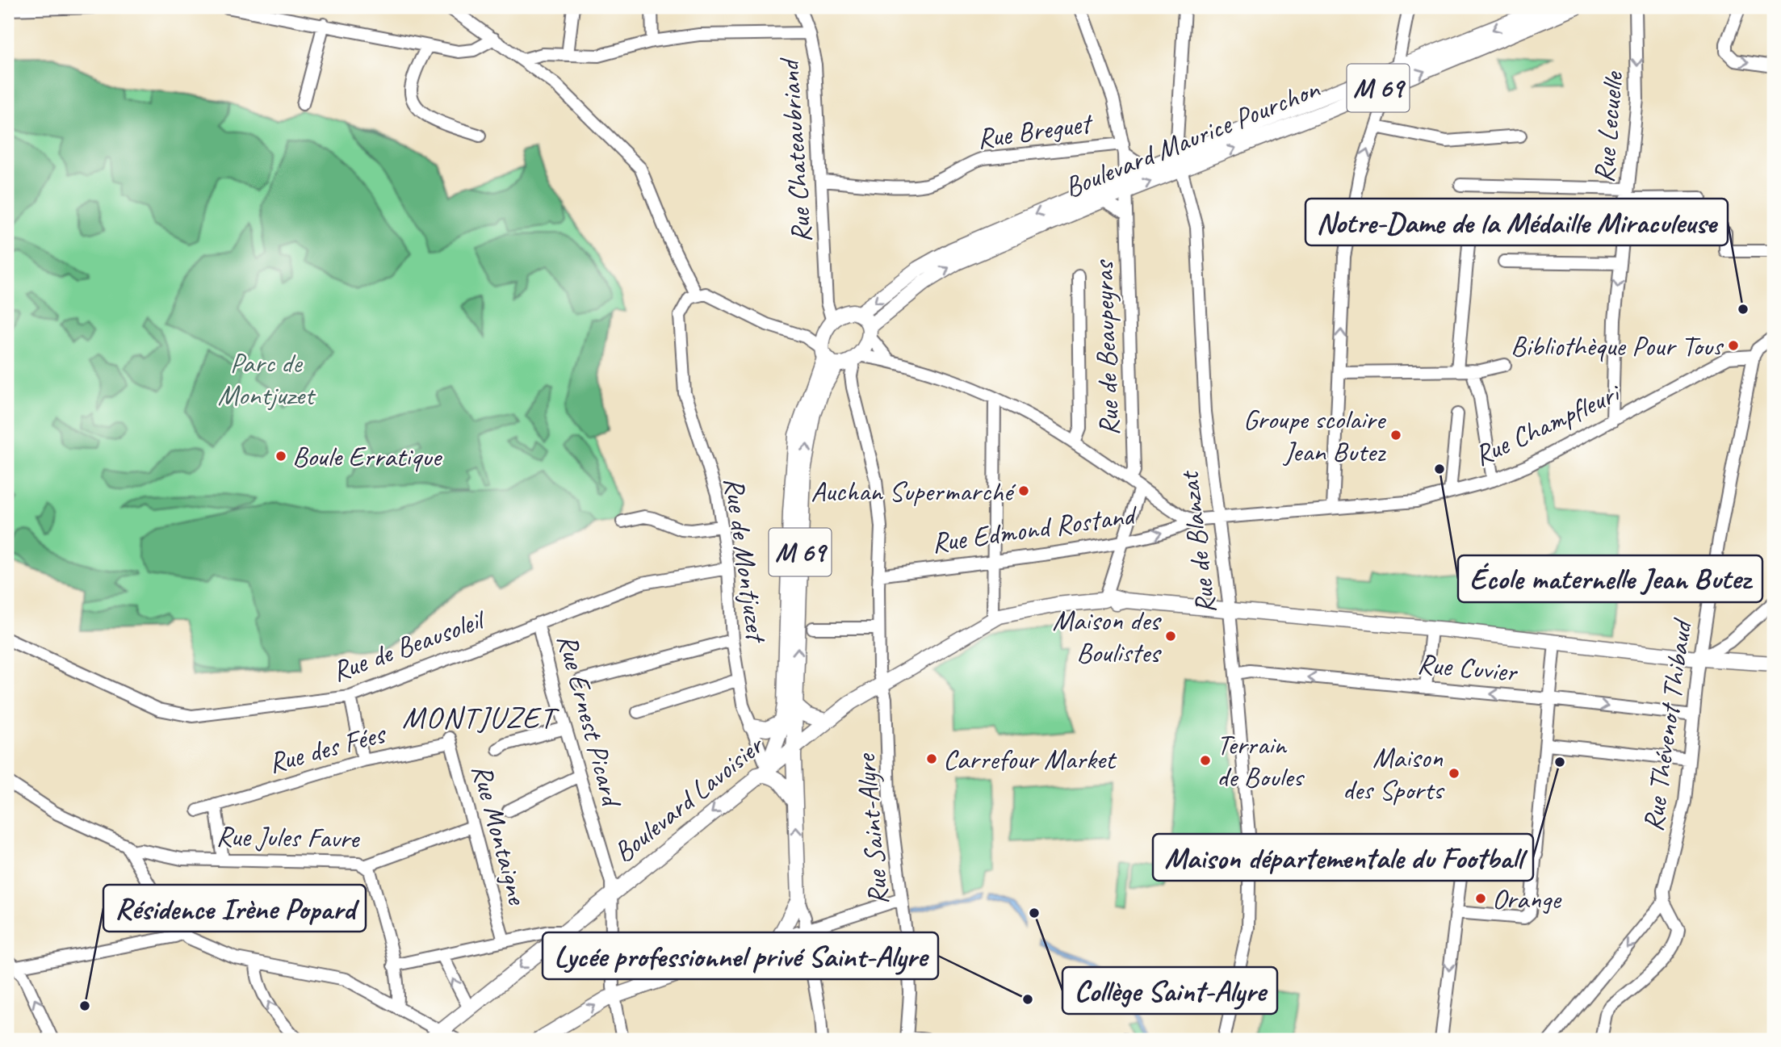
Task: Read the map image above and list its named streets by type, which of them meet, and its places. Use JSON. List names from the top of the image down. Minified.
{"streets":{"main road":["M 69","Boulevard Maurice Pourchon","Boulevard Lavoisier"],"street":["Rue Lecuelle","Rue Breguet","Rue Chateaubriand","Rue de Beaupeyras","Rue Champfleuri","Rue Edmond Rostand","Rue de Blanzat","Rue de Montjuzet","Rue de Beausoleil","Rue Cuvier","Rue Ernest Picard","Rue Thévenot Thibaud","Rue des Fées","Rue Saint-Alyre","Rue Montaigne","Rue Jules Favre"]},"crossings":[["M 69","Rue de Montjuzet"],["M 69","Boulevard Lavoisier"],["Rue Lecuelle","Rue Champfleuri"],["Rue Breguet","Rue Chateaubriand"],["Rue Breguet","Rue de Beaupeyras"],["Boulevard Maurice Pourchon","Rue de Beaupeyras"],["Boulevard Maurice Pourchon","Rue de Blanzat"],["Rue Champfleuri","Rue Edmond Rostand"],["Rue Champfleuri","Rue de Blanzat"],["Rue Champfleuri","Rue Thévenot Thibaud"],["Rue de Blanzat","Rue Cuvier"],["Rue de Blanzat","Boulevard Lavoisier"],["Rue de Montjuzet","Rue de Beausoleil"],["Rue de Montjuzet","Boulevard Lavoisier"],["Rue de Beausoleil","Rue Ernest Picard"],["Rue Cuvier","Rue Thévenot Thibaud"],["Rue Ernest Picard","Boulevard Lavoisier"],["Rue Thévenot Thibaud","Boulevard Lavoisier"],["Rue des Fées","Rue Montaigne"],["Boulevard Lavoisier","Rue Saint-Alyre"],["Rue Montaigne","Rue Jules Favre"]],"one_way":["Rue Lecuelle"],"districts":["MONTJUZET"],"parks":["Parc de Montjuzet"],"places":["Notre-Dame de la Médaille Miraculeuse","Bibliothèque Pour Tous","Groupe scolaire Jean Butez","Boule Erratique","École maternelle Jean Butez","Auchan Supermarché","Maison des Boulistes","Carrefour Market","Terrain de Boules","Maison départementale du Football","Maison des Sports","Orange","Collège Saint-Alyre","Lycée professionnel privé Saint-Alyre","Résidence Irène Popard"]}
